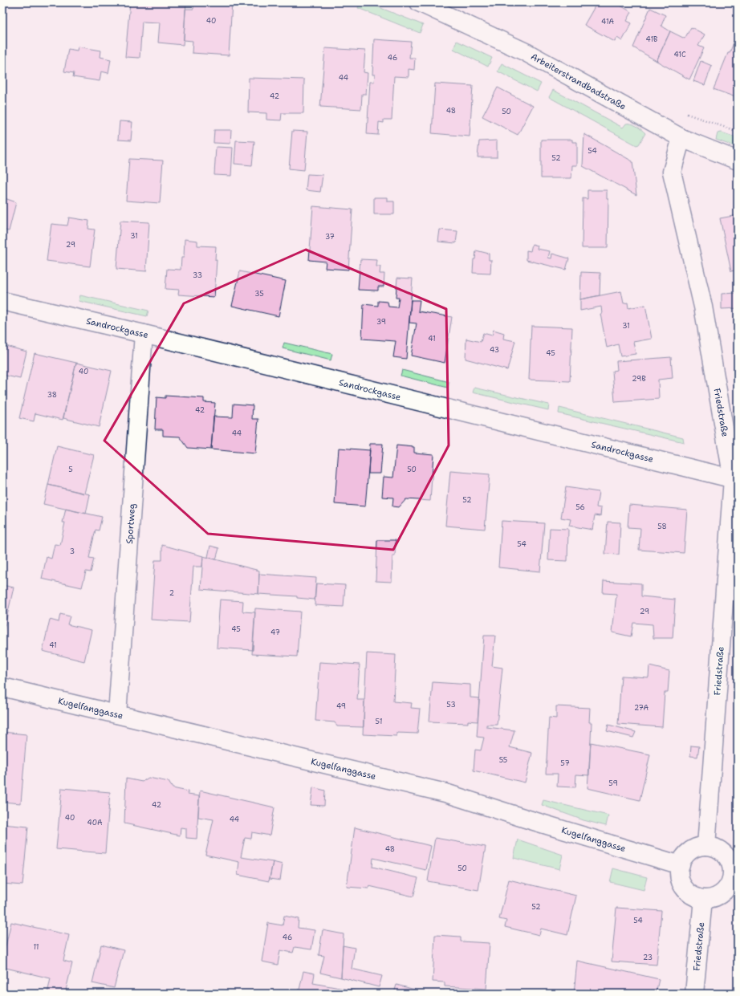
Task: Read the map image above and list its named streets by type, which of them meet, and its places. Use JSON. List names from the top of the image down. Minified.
{"streets":{"street":["Arbeiterstrandbadstraße","Sandrockgasse","Friedstraße","Sportweg","Kugelfanggasse"]},"crossings":[["Arbeiterstrandbadstraße","Friedstraße"],["Sandrockgasse","Friedstraße"],["Sandrockgasse","Sportweg"],["Friedstraße","Kugelfanggasse"],["Sportweg","Kugelfanggasse"]],"house_numbers":["40","41A","41B","41C","46","44","42","48","50","54","52","31","37","29","33","35","39","31","41","43","45","40","29B","38","42","44","5","50","52","56","58","54","3","2","29","45","47","41","53","49","27A","51","55","57","59","42","40","44","40A","48","50","52","54","46","11","23"]}
